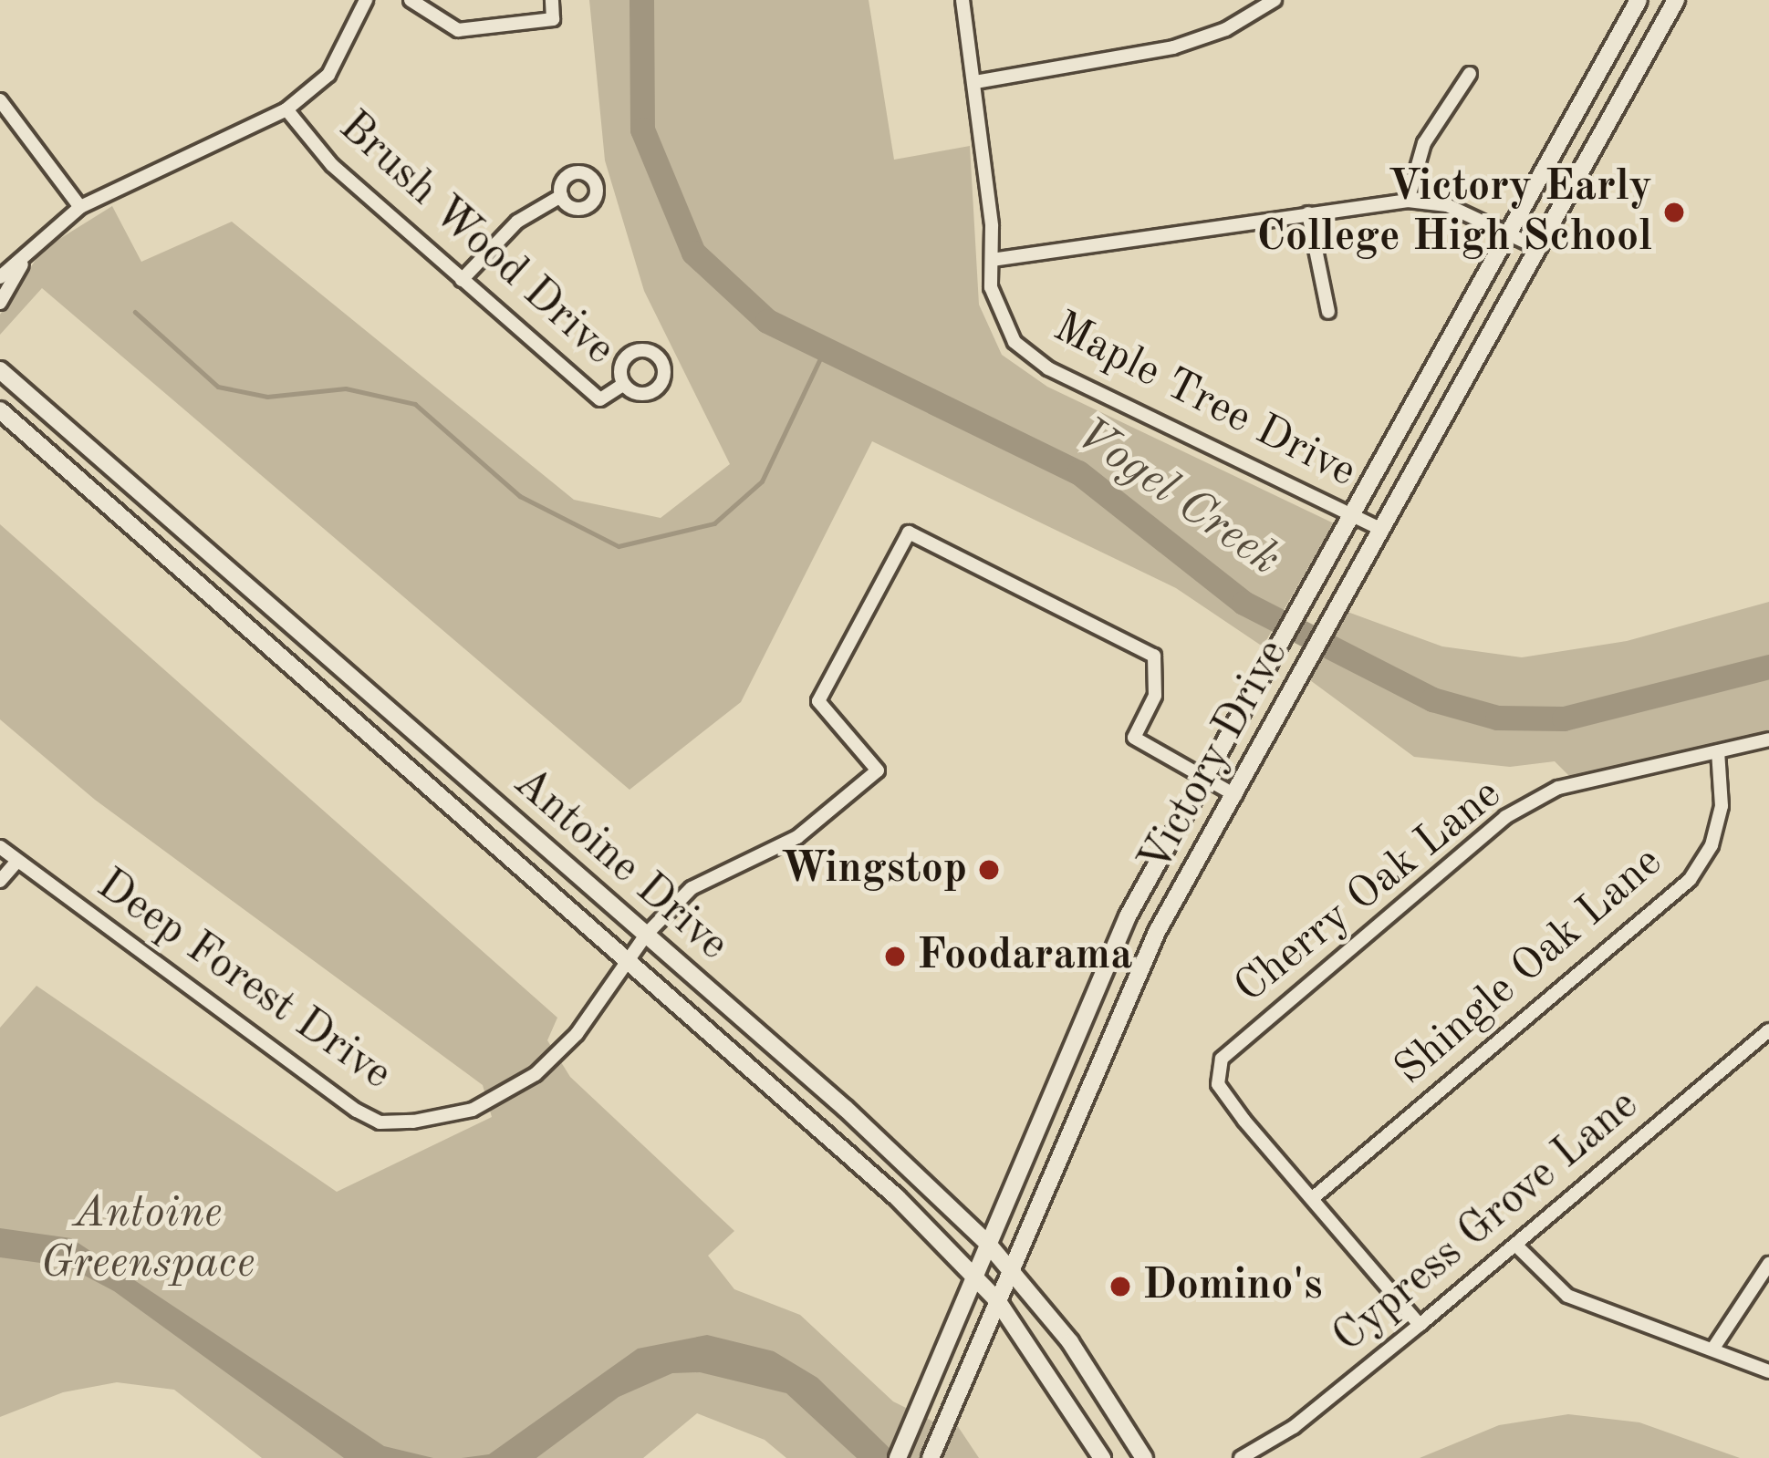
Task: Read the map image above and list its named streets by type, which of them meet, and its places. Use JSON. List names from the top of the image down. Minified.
{"streets":{"main road":["Victory Drive","Antoine Drive"],"street":["Brush Wood Drive","Maple Tree Drive","Cherry Oak Lane","Shingle Oak Lane","Deep Forest Drive","Cypress Grove Lane"]},"crossings":[["Maple Tree Drive","Victory Drive"],["Victory Drive","Antoine Drive"],["Victory Drive","Deep Forest Drive"],["Antoine Drive","Deep Forest Drive"],["Cherry Oak Lane","Shingle Oak Lane"]],"water":["Vogel Creek"],"parks":["Antoine Greenspace"],"places":["Victory Early College High School","Wingstop","Foodarama","Domino's"]}
